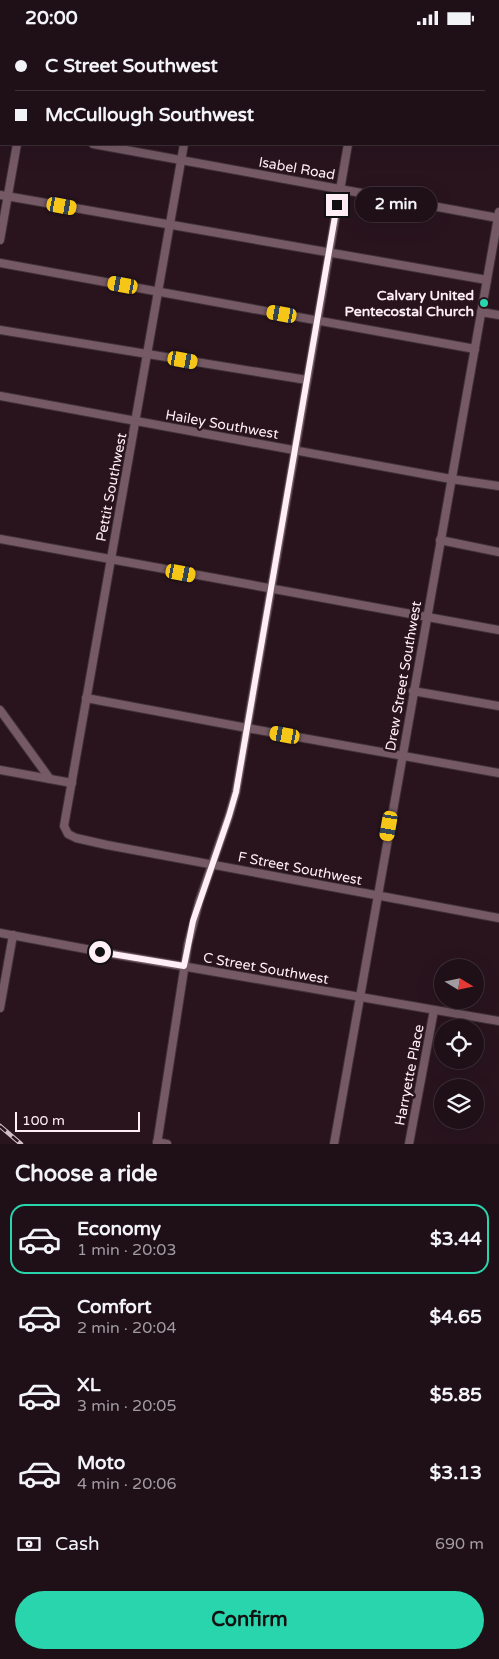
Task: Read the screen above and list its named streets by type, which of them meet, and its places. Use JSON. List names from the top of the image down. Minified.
{"streets":{"street":["Isabel Road","Hailey Southwest","Pettit Southwest","Drew Street Southwest","F Street Southwest","C Street Southwest","Harryette Place"]},"crossings":[["Isabel Road","Pettit Southwest"],["Isabel Road","Drew Street Southwest"],["Hailey Southwest","Pettit Southwest"],["Hailey Southwest","Drew Street Southwest"],["Pettit Southwest","F Street Southwest"],["Drew Street Southwest","F Street Southwest"],["Drew Street Southwest","C Street Southwest"],["C Street Southwest","Harryette Place"]],"places":["Calvary United Pentecostal Church"],"scale_bar":"100 m","north":"right","page":{"status":"20:00","banner":["C Street Southwest","McCullough Southwest"],"bubble":"2 min","scale":"100 m","heading":"Choose a ride","list":[{"name":"Economy","note":"1 min · 20:03","value":"$3.44"},{"name":"Comfort","note":"2 min · 20:04","value":"$4.65"},{"name":"XL","note":"3 min · 20:05","value":"$5.85"},{"name":"Moto","note":"4 min · 20:06","value":"$3.13"}],"pay":["Cash","690 m"],"buttons":"Confirm"}}
